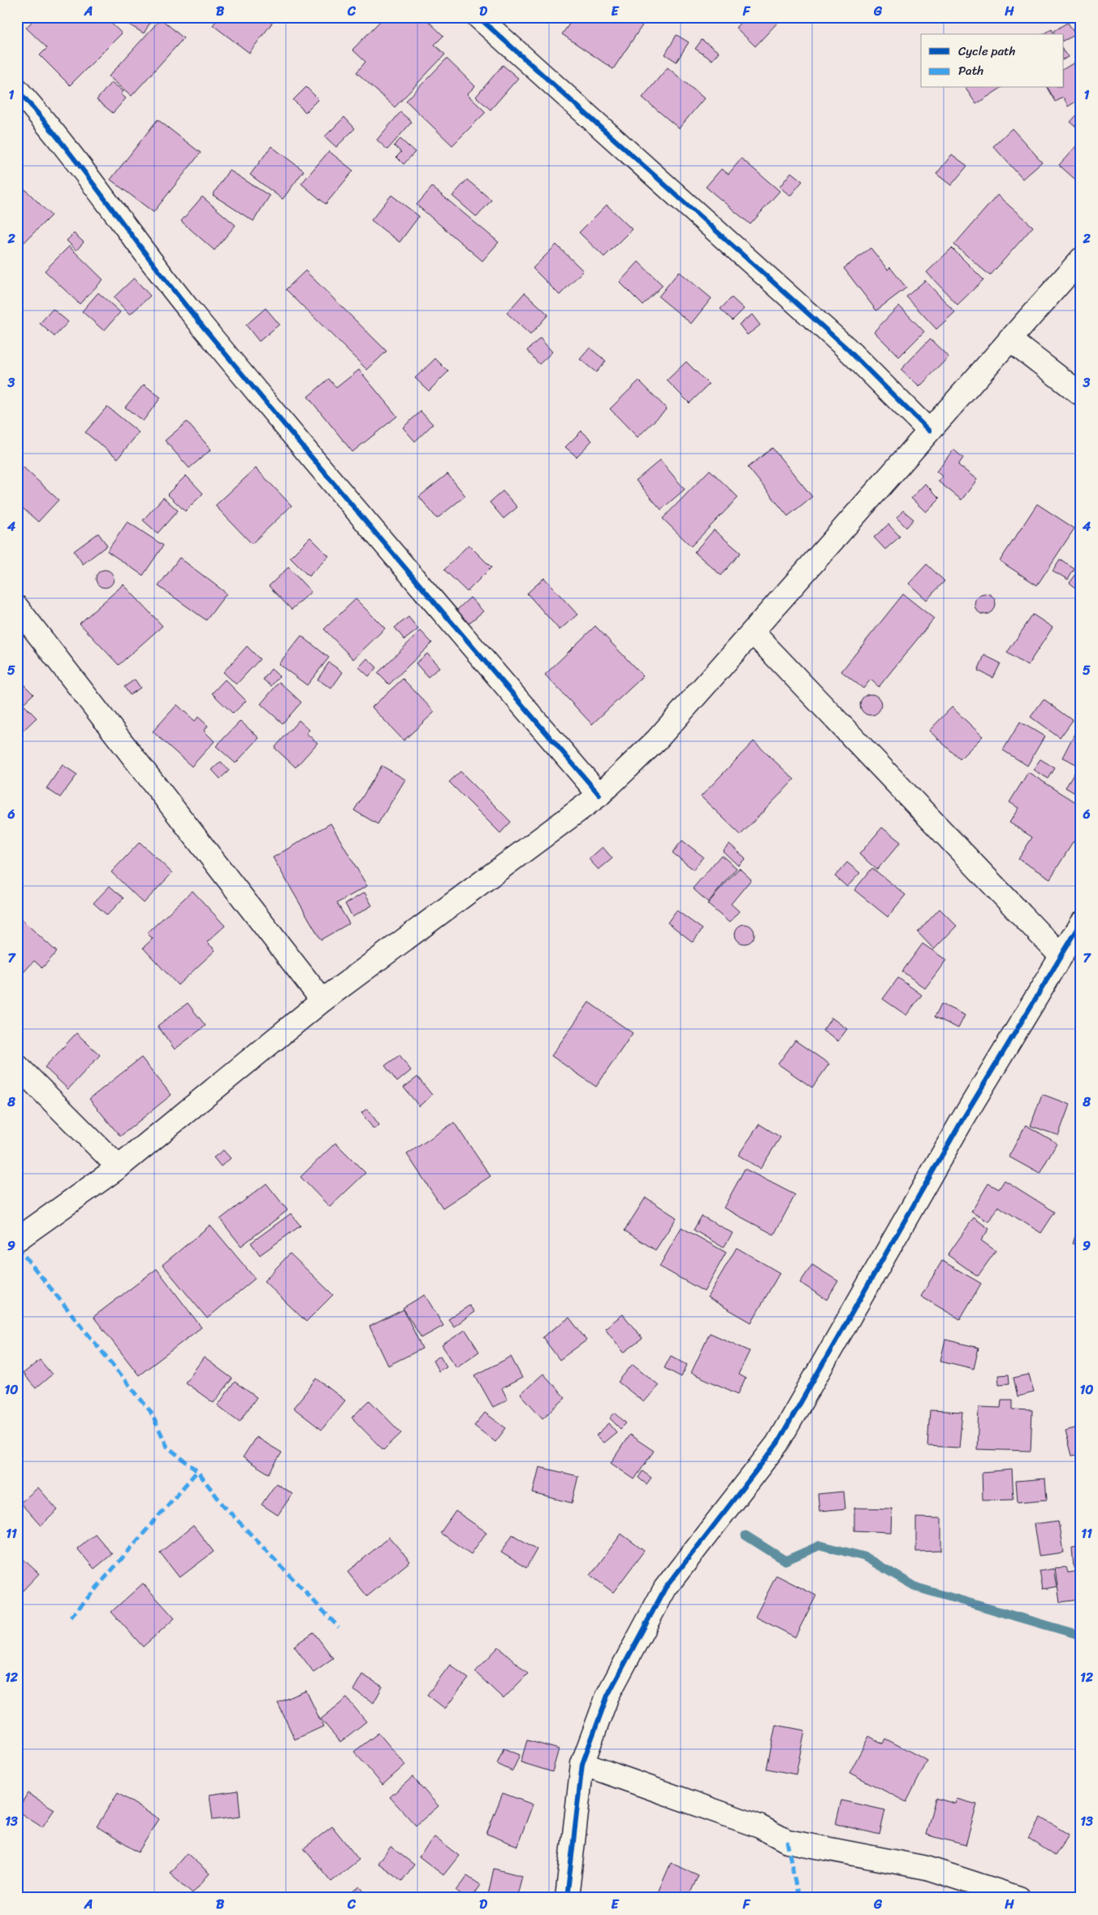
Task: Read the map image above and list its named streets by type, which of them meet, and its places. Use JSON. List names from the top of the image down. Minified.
{"legend":["Cycle path","Path"],"grid":{"columns":["A","B","C","D","E","F","G","H"],"rows":["1","2","3","4","5","6","7","8","9","10","11","12","13"]}}
